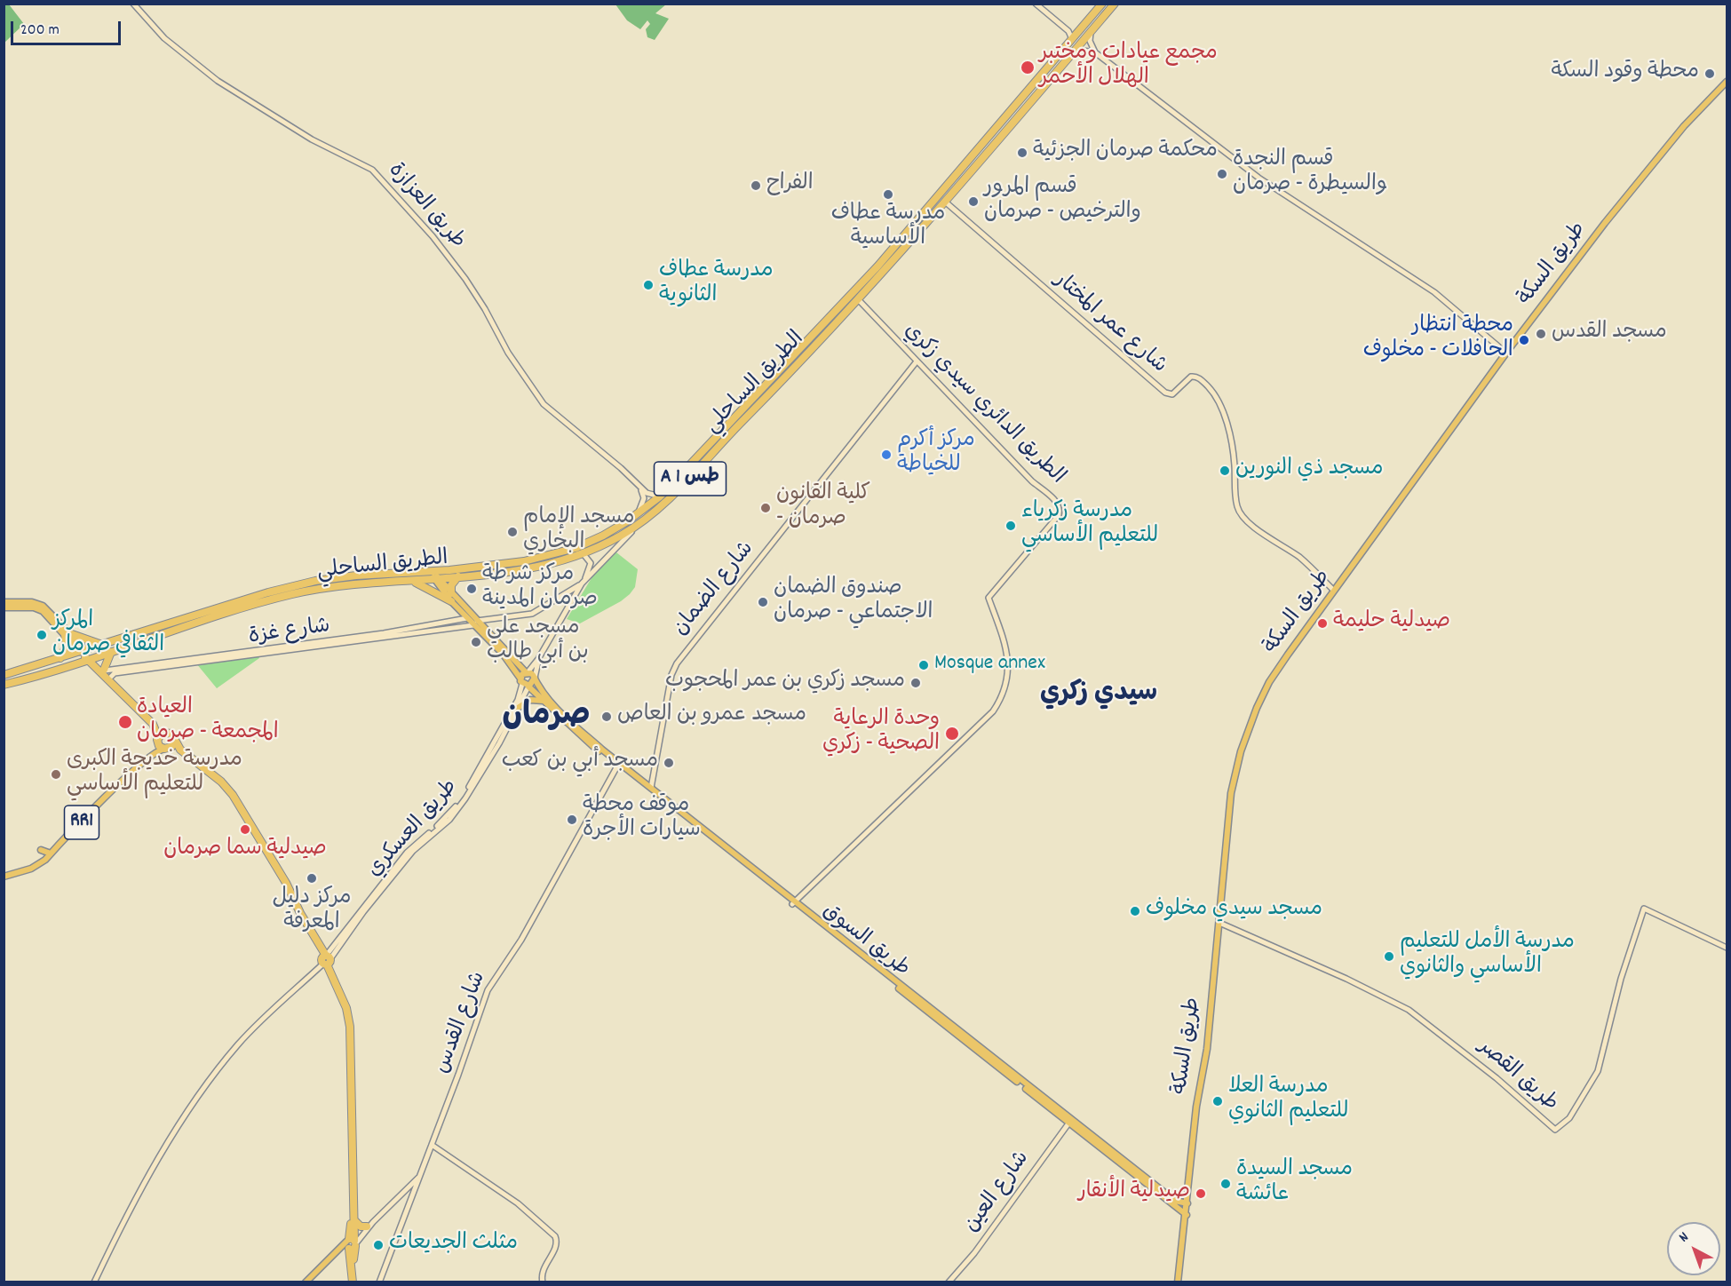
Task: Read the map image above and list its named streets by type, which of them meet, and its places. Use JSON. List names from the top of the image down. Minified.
{"streets":{"highway":["الطريق الساحلي","A 1 طس"],"main road":["طريق السكة","RR1","طريق السوق"],"street":["طريق العزازة","شارع عمر المختار","الطريق الدائري سيدي زكري","شارع الضمان","شارع غزة","طريق العسكري","شارع القدس","طريق القصر","شارع العين"]},"crossings":[["طريق العزازة","الطريق الساحلي"],["طريق السكة","شارع عمر المختار"],["طريق السكة","طريق السوق"],["طريق السكة","طريق القصر"],["شارع عمر المختار","الطريق الساحلي"],["الطريق الساحلي","الطريق الدائري سيدي زكري"],["الطريق الساحلي","طريق السوق"],["الطريق الدائري سيدي زكري","شارع الضمان"],["الطريق الدائري سيدي زكري","طريق السوق"],["شارع الضمان","طريق السوق"],["شارع غزة","طريق السوق"],["طريق العسكري","طريق السوق"],["طريق السوق","شارع القدس"],["طريق السوق","شارع العين"]],"districts":["سيدي زكري","صرمان"],"places":["مجمع عيادات ومختبر الهلال الأحمر","محطة وقود السكة","محكمة صرمان الجزئية","قسم النجدة والسيطرة - صرمان","الفراح","مدرسة عطاف الأساسية","قسم المرور والترخيص - صرمان","مدرسة عطاف الثانوية","مسجد القدس","محطة انتظار الحافلات - مخلوف","مركز أكرم للخياطة","مسجد ذي النورين","كلية القانون - صرمان","مدرسة زكرياء للتعليم الأساسي","مسجد الإمام البخاري","مركز شرطة صرمان المدينة","صندوق الضمان الاجتماعي - صرمان","صيدلية حليمة","المركز الثقافي صرمان","مسجد علي بن أبي طالب","Mosque annex","مسجد زكري بن عمر المحجوب","مسجد عمرو بن العاص","العيادة المجمعة - صرمان","وحدة الرعاية الصحية - زكري","مسجد أبي بن كعب","مدرسة خديجة الكبرى للتعليم الأساسي","موقف محطة سيارات الأجرة","صيدلية سما صرمان","مركز دليل المعرفة","مسجد سيدي مخلوف","مدرسة الأمل للتعليم الأساسي والثانوي","مدرسة العلا للتعليم الثانوي","مسجد السيدة عائشة","صيدلية الأنقار","مثلث الجديعات"],"scale_bar":"200 m","north":"top left"}
